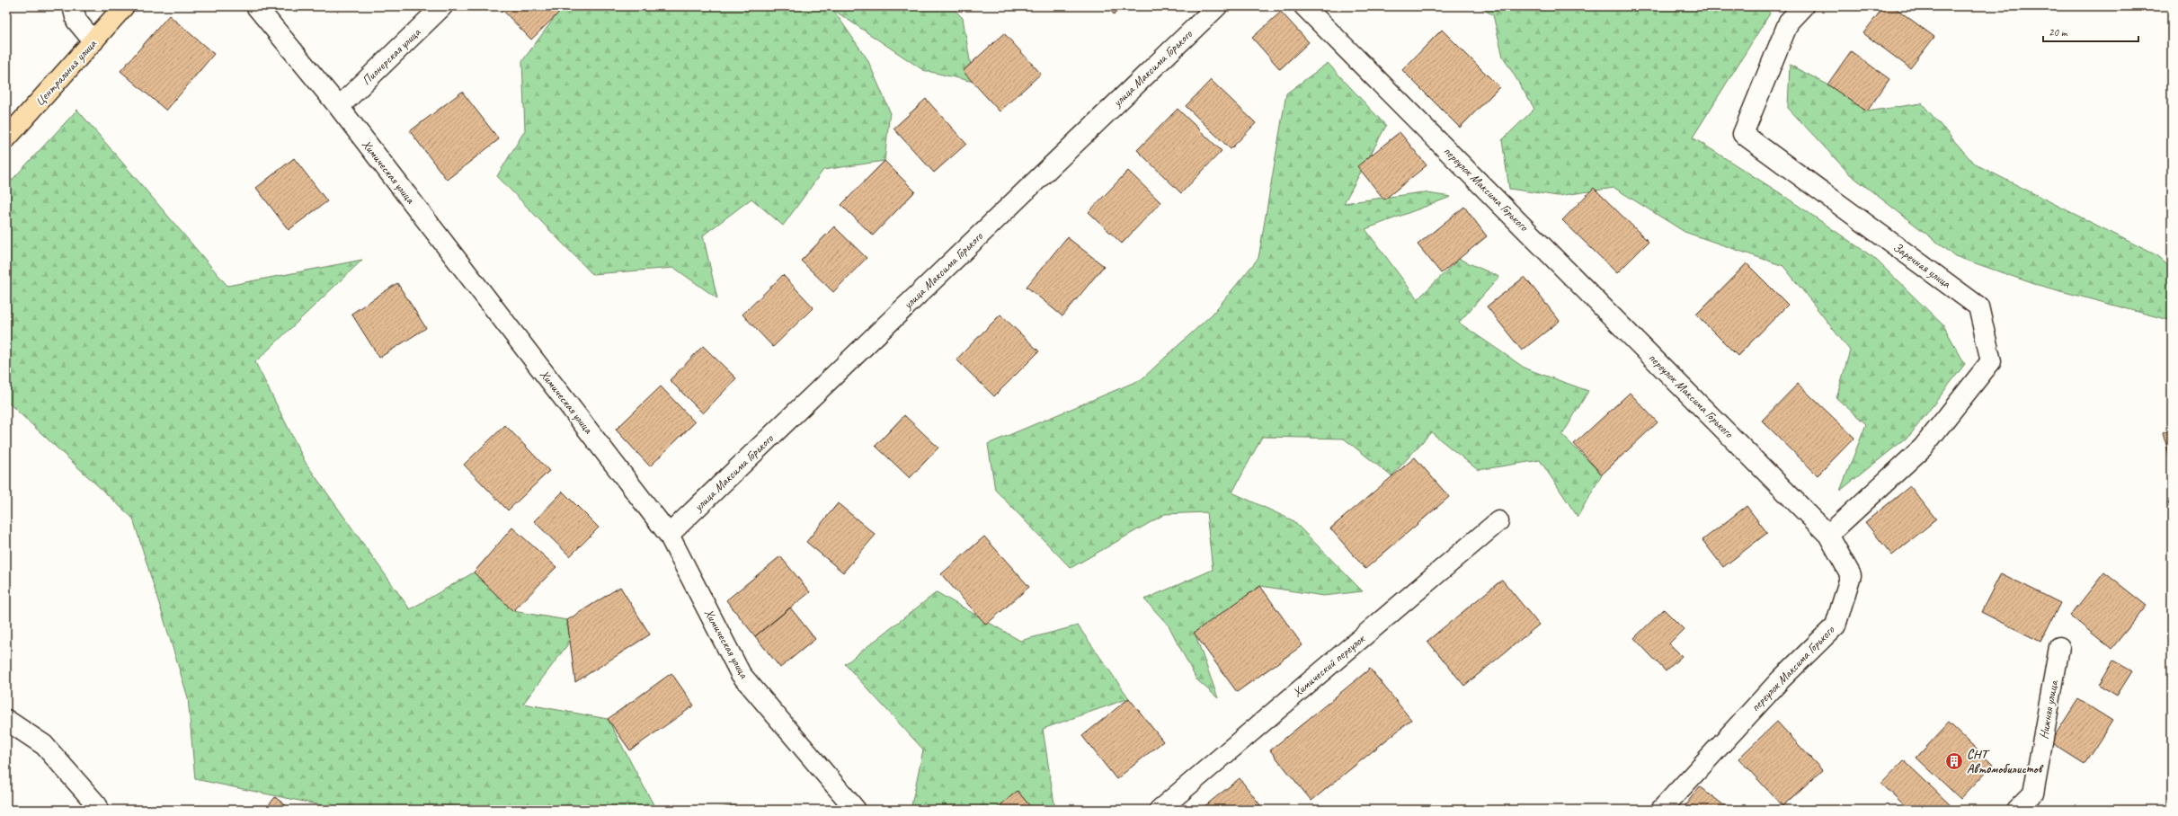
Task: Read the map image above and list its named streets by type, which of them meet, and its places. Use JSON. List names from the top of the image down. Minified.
{"streets":{"main road":["Центральная улица"],"street":["Пионерская улица","улица Максима Горького","Химическая улица","переулок Максима Горького","Заречная улица","Химический переулок","Нижняя улица"]},"crossings":[["Пионерская улица","Химическая улица"],["улица Максима Горького","Химическая улица"],["переулок Максима Горького","Заречная улица"]],"places":{"building":["СНТ Автомобилистов"]},"scale_bar":"20 m"}
